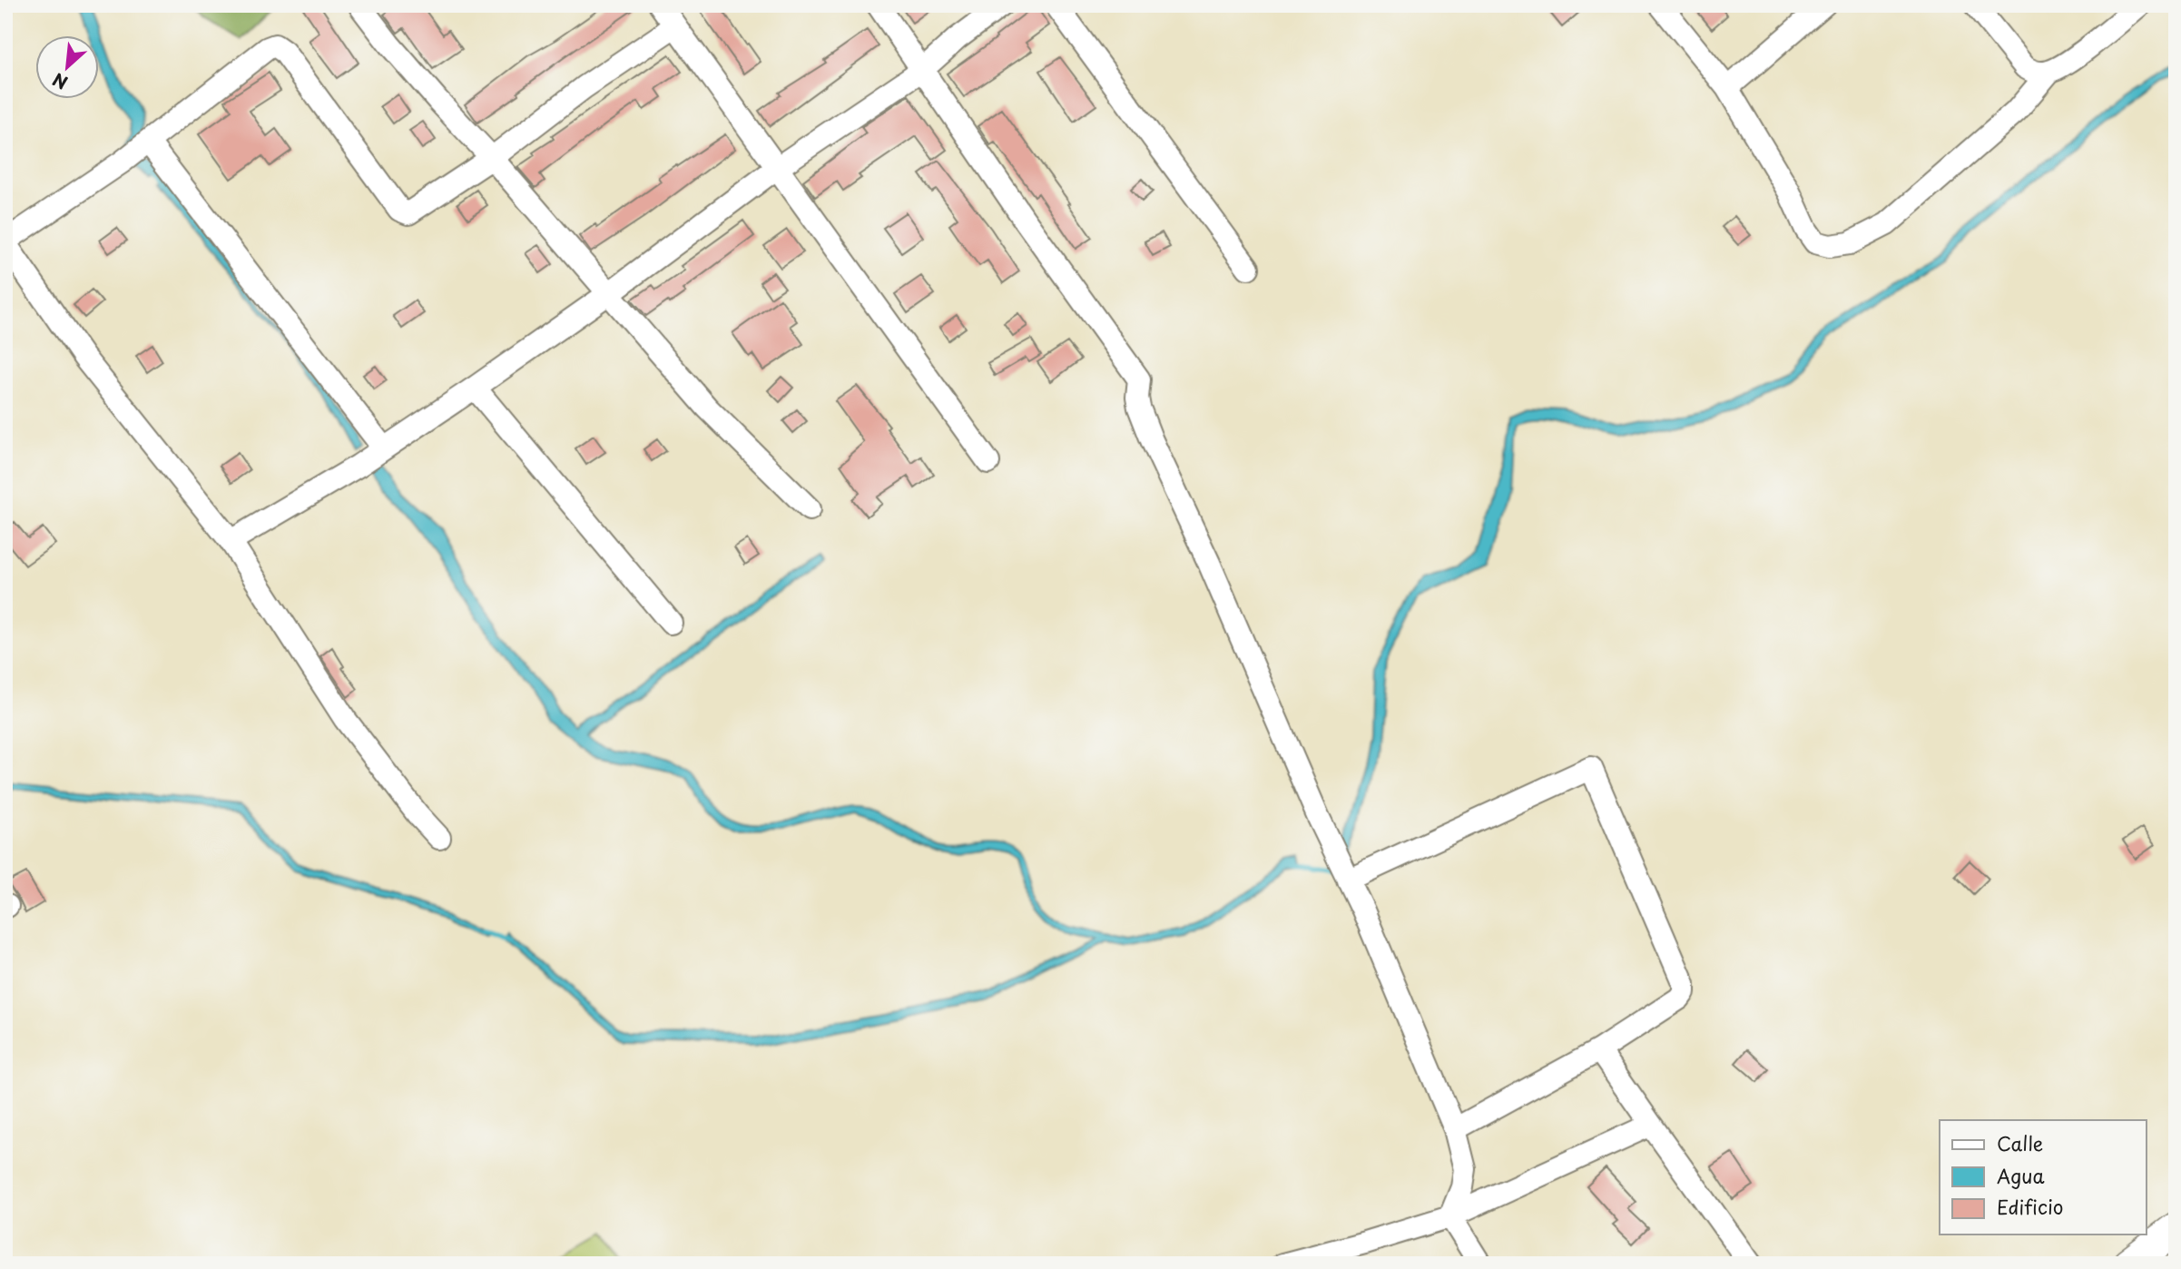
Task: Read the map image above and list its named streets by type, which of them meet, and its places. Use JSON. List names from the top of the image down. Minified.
{"legend":["Calle","Agua","Edificio"],"north":"bottom left"}
